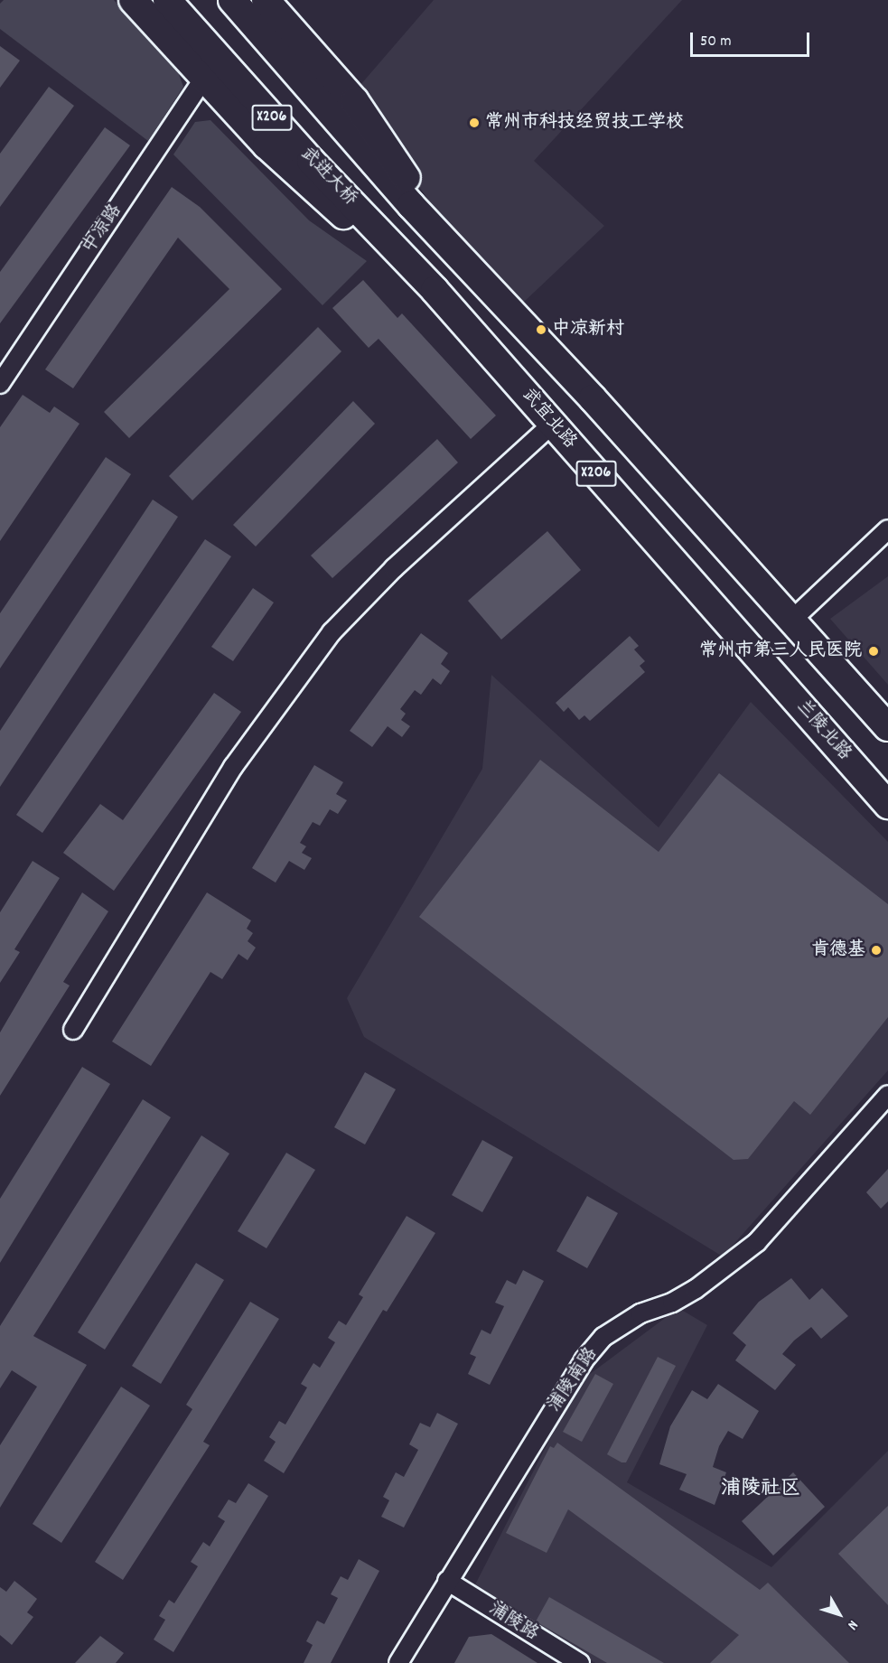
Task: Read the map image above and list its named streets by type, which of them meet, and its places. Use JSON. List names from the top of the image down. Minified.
{"streets":{"main road":["X206","武进大桥","武宜北路","兰陵北路"],"street":["中凉路","浦陵南路","浦陵路"]},"crossings":[["X206","武进大桥"],["X206","武宜北路"],["武进大桥","武宜北路"],["武宜北路","兰陵北路"],["浦陵南路","浦陵路"]],"districts":["浦陵社区"],"places":["常州市科技经贸技工学校","中凉新村","常州市第三人民医院","肯德基"],"scale_bar":"50 m","north":"bottom right"}
